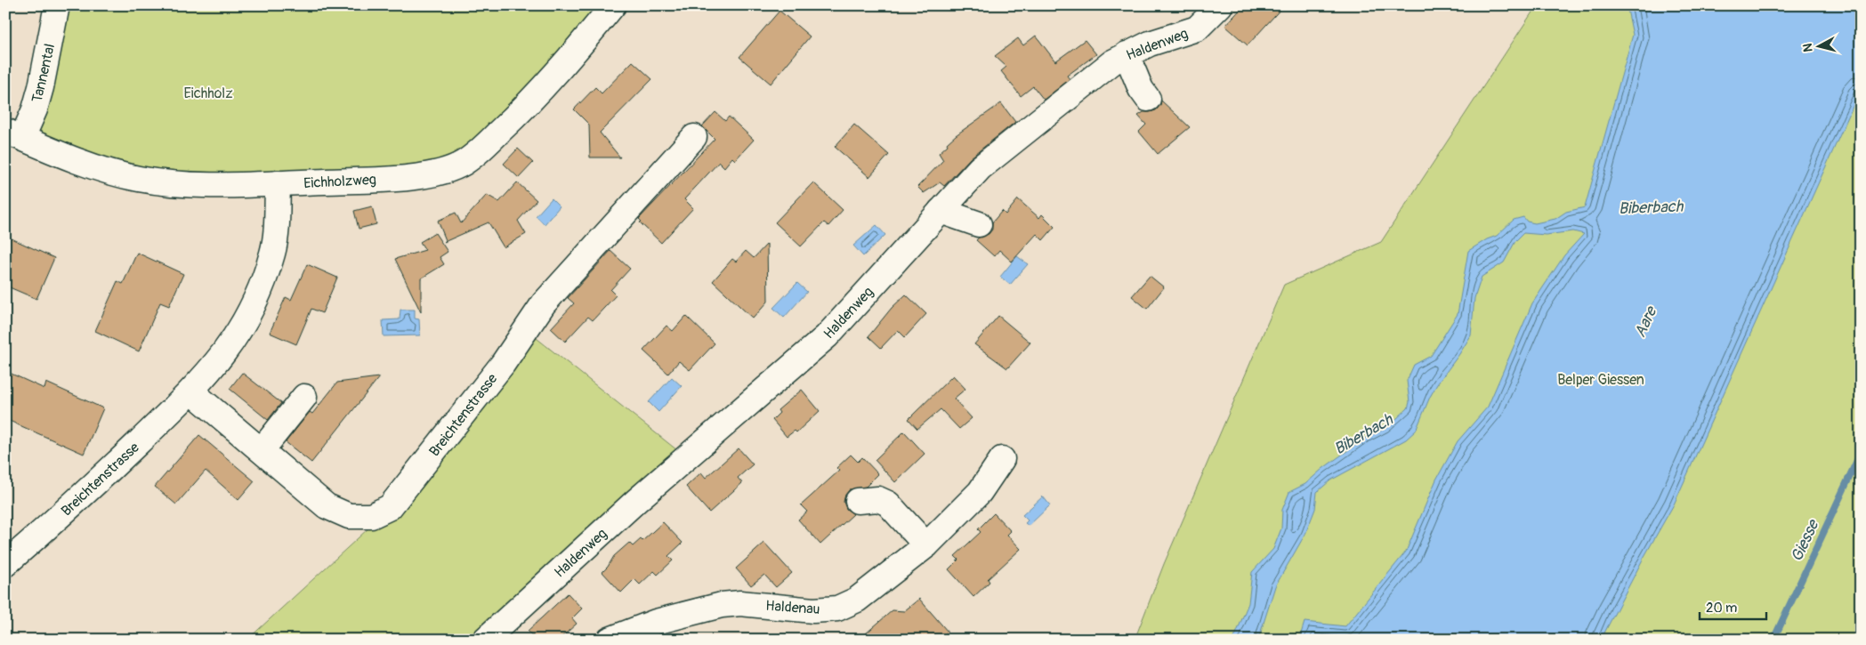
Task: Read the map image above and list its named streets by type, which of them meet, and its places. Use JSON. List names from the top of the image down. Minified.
{"streets":{"street":["Haldenweg","Tannental","Eichholzweg","Breichtenstrasse","Haldenau"]},"crossings":[["Tannental","Eichholzweg"],["Eichholzweg","Breichtenstrasse"]],"water":["Biberbach","Aare","Giesse"],"parks":["Eichholz","Belper Giessen"],"scale_bar":"20 m","north":"left"}
